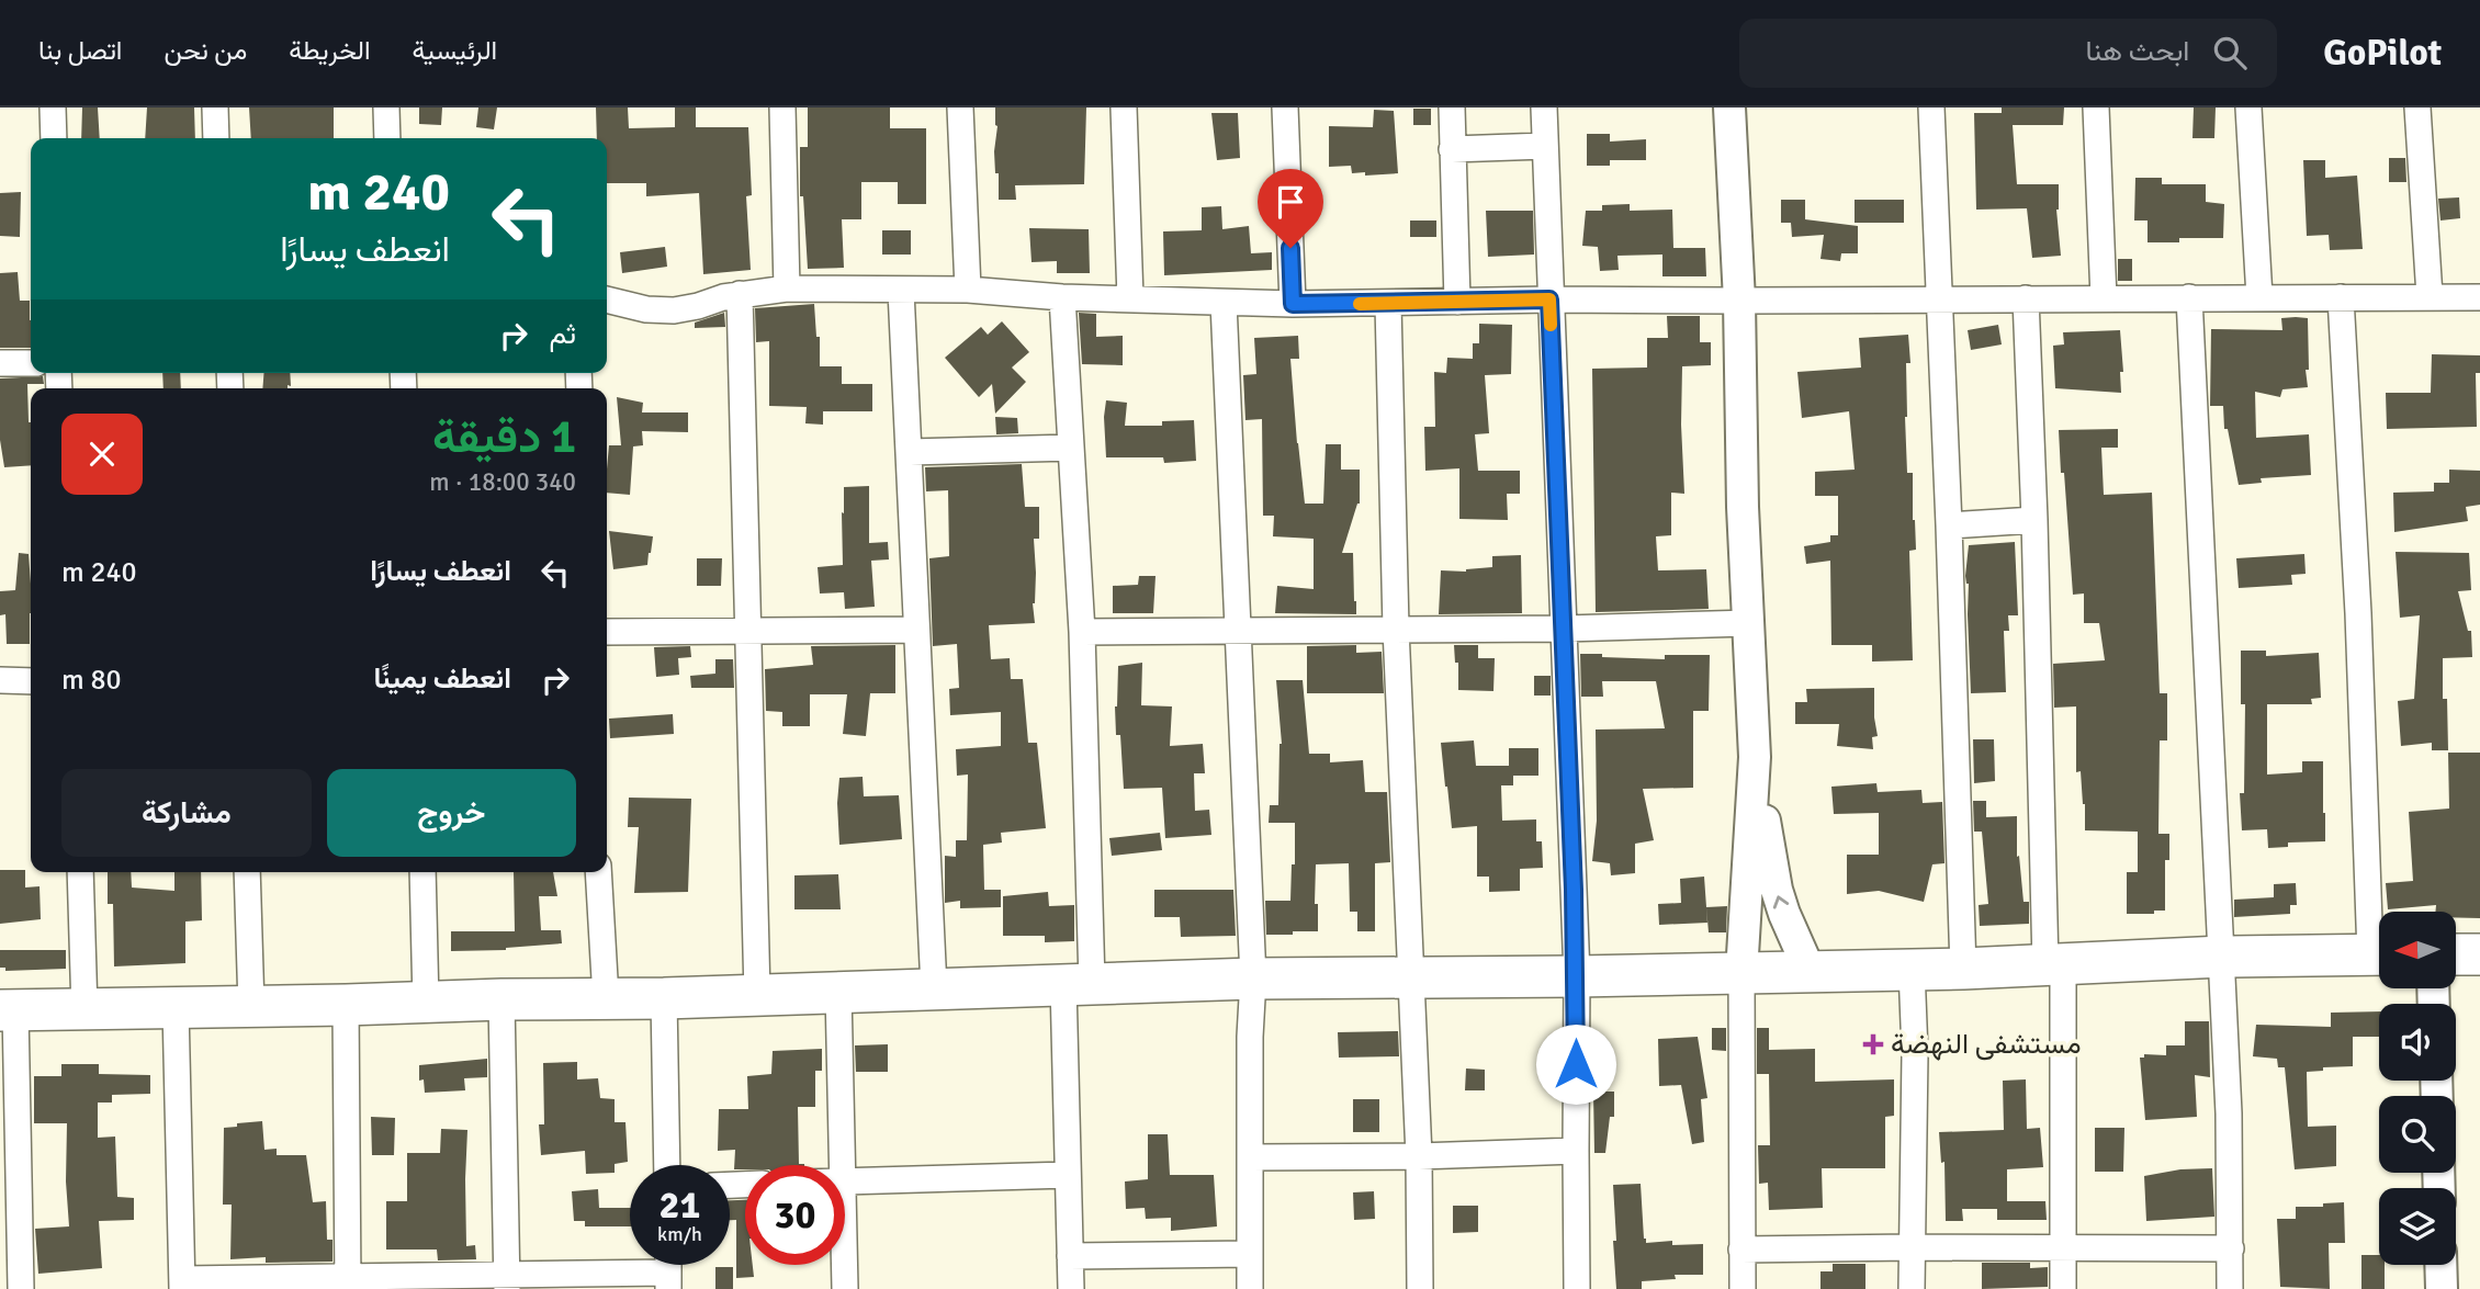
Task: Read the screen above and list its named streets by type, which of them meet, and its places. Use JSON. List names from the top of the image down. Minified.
{"places":{"health":["مستشفى النهضة"]},"north":"left","page":{"header":"GoPilot","search":"ابحث هنا","nav":["الرئيسية","الخريطة","من نحن","اتصل بنا"],"turn":["240 m","انعطف يسارًا"],"then":"ثم","heading":["1 دقيقة","340 m · 18:00"],"list":[{"name":"انعطف يسارًا","value":"240 m"},{"name":"انعطف يمينًا","value":"80 m"}],"buttons":["خروج","مشاركة"],"speed":"21 km/h","limit":"30"}}
